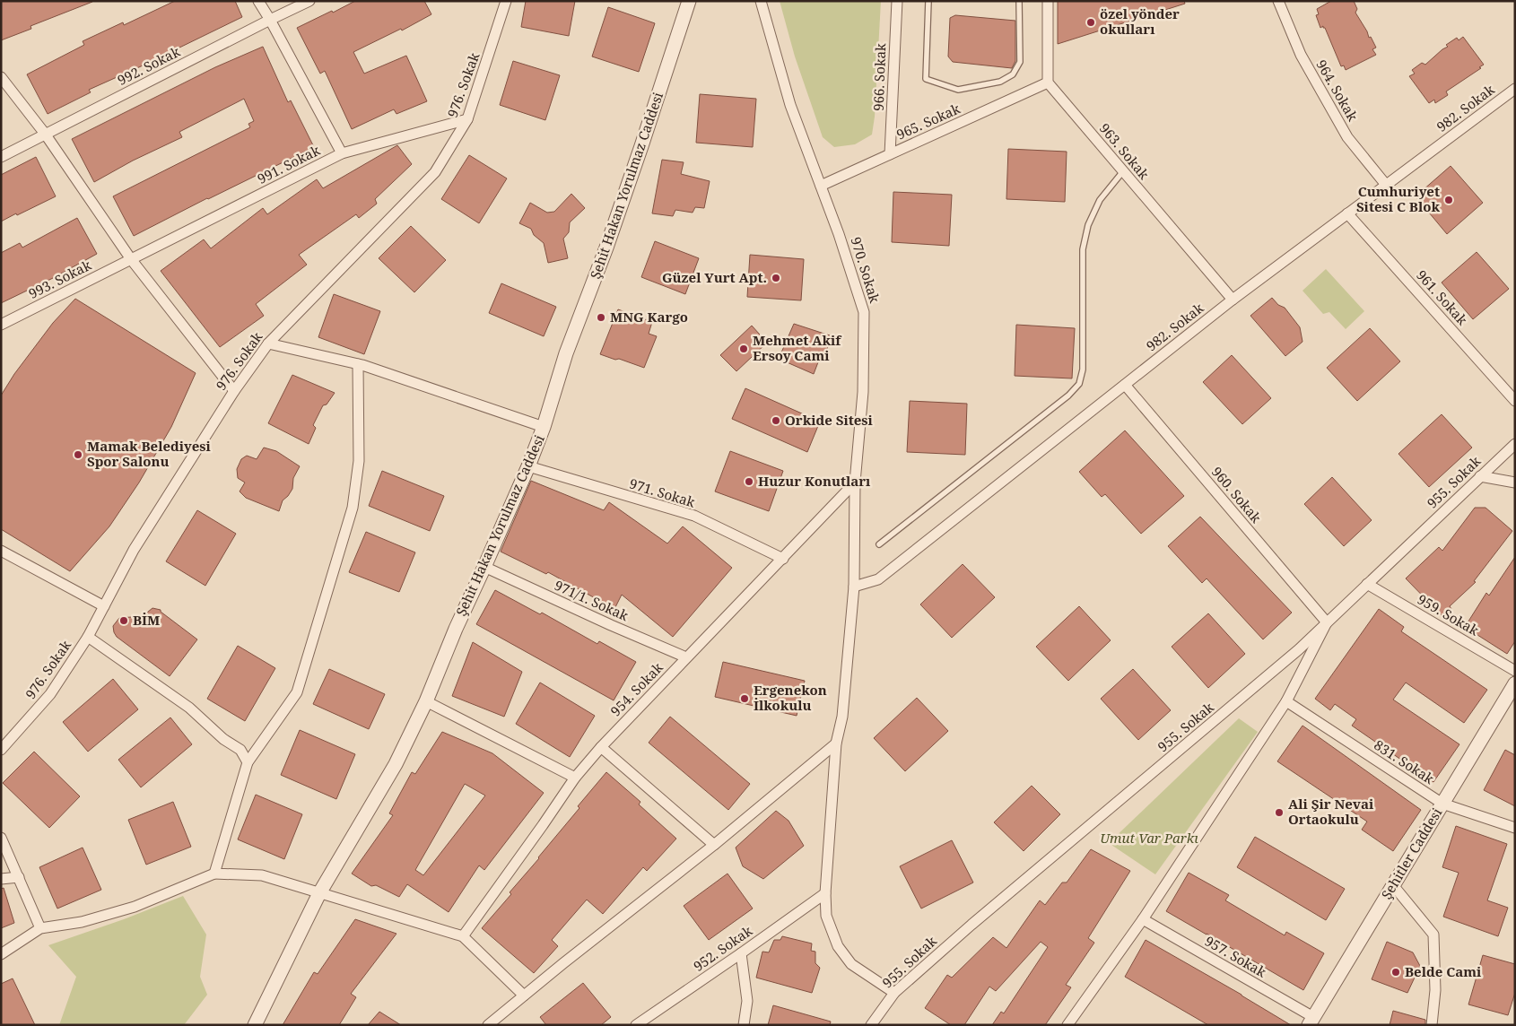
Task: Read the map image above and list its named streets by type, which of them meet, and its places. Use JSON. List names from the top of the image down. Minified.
{"streets":{"street":["992. Sokak","966. Sokak","976. Sokak","964. Sokak","982. Sokak","965. Sokak","963. Sokak","991. Sokak","Şehit Hakan Yorulmaz Caddesi","970. Sokak","993. Sokak","961. Sokak","955. Sokak","971. Sokak","960. Sokak","971/1. Sokak","959. Sokak","954. Sokak","831. Sokak","Şehitler Caddesi","952. Sokak","957. Sokak"]},"crossings":[["966. Sokak","965. Sokak"],["976. Sokak","991. Sokak"],["964. Sokak","982. Sokak"],["982. Sokak","963. Sokak"],["982. Sokak","970. Sokak"],["982. Sokak","961. Sokak"],["982. Sokak","960. Sokak"],["965. Sokak","963. Sokak"],["965. Sokak","970. Sokak"],["991. Sokak","993. Sokak"],["Şehit Hakan Yorulmaz Caddesi","971. Sokak"],["Şehit Hakan Yorulmaz Caddesi","971/1. Sokak"],["970. Sokak","955. Sokak"],["970. Sokak","954. Sokak"],["970. Sokak","952. Sokak"],["955. Sokak","960. Sokak"],["955. Sokak","959. Sokak"],["971. Sokak","954. Sokak"],["971/1. Sokak","954. Sokak"],["831. Sokak","Şehitler Caddesi"],["Şehitler Caddesi","957. Sokak"]],"parks":["Umut Var Parkı"],"places":["özel yönder okulları","Cumhuriyet Sitesi C Blok","Güzel Yurt Apt.","MNG Kargo","Mehmet Akif Ersoy Cami","Orkide Sitesi","Mamak Belediyesi Spor Salonu","Huzur Konutları","BİM","Ergenekon İlkokulu","Ali Şir Nevai Ortaokulu","Belde Cami"]}
